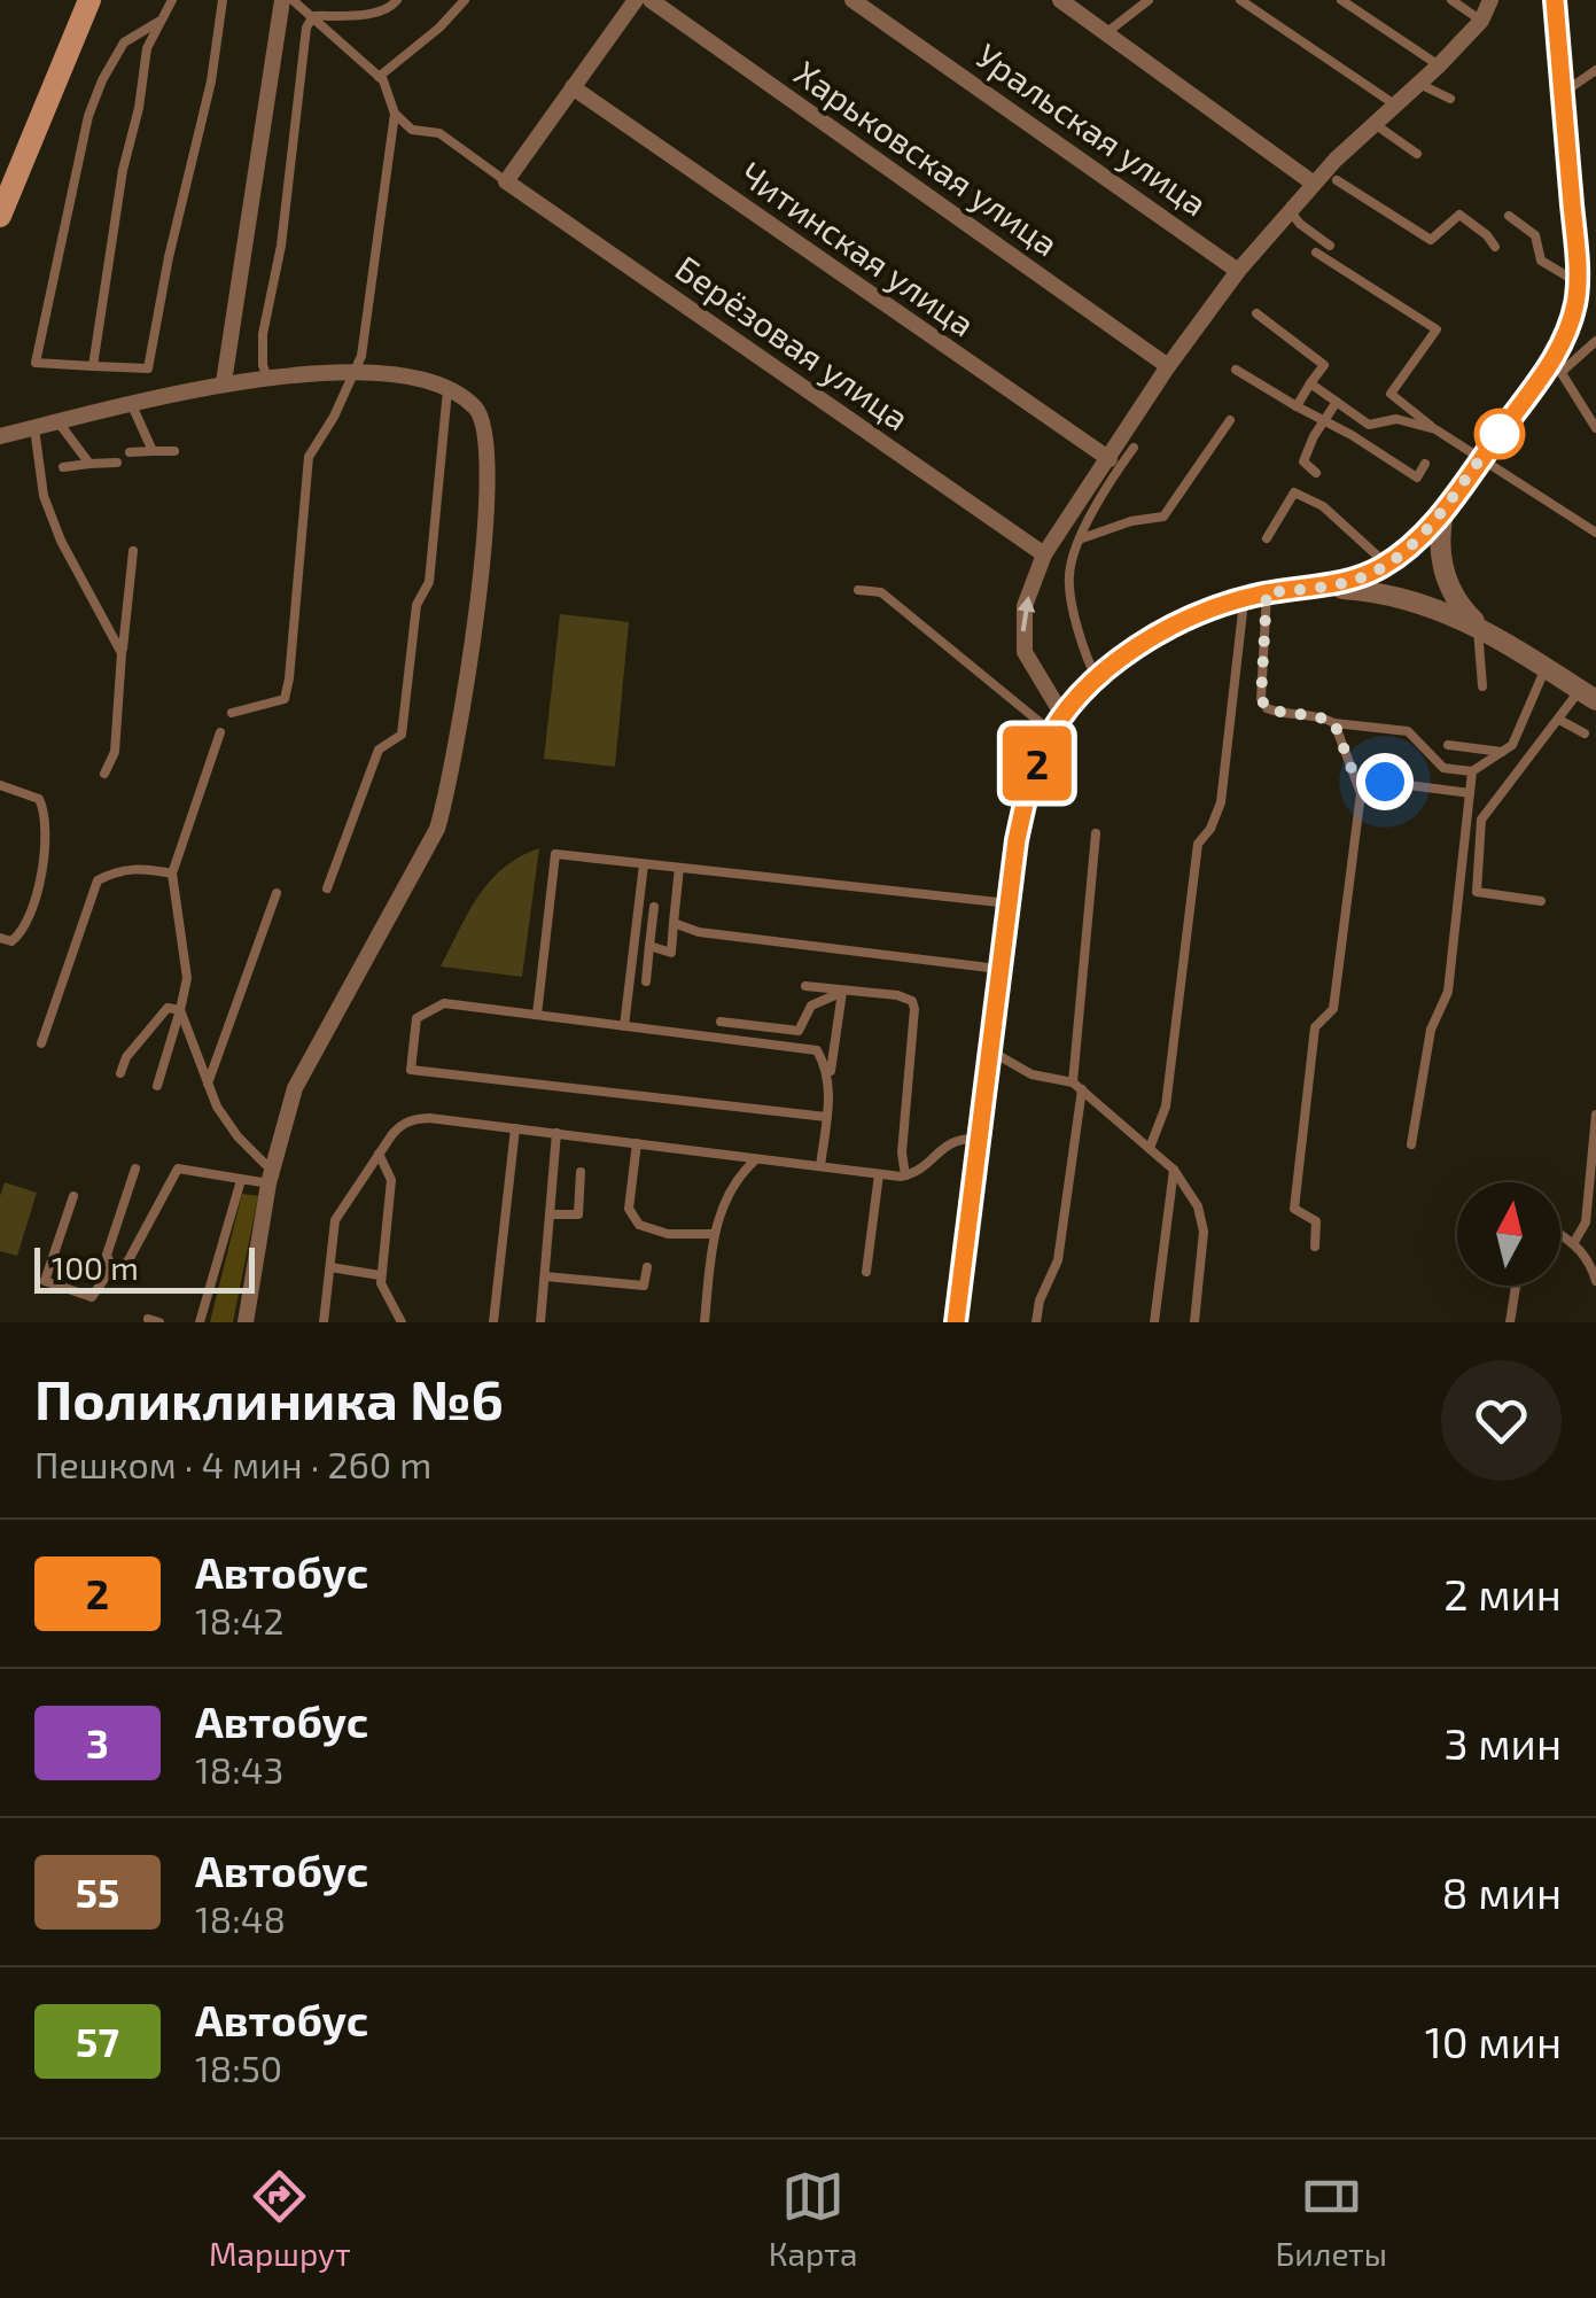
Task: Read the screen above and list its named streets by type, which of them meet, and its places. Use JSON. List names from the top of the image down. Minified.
{"streets":{"street":["Уральская улица","Харьковская улица","Читинская улица","Берёзовая улица"]},"lines":["bus line 2"],"scale_bar":"100 m","north":"top","page":{"on_map":"2","scale":"100 m","heading":["Поликлиника №6","Пешком · 4 мин · 260 m"],"list":[{"mark":"2","name":"Автобус","note":"18:42","value":"2 мин"},{"mark":"3","name":"Автобус","note":"18:43","value":"3 мин"},{"mark":"55","name":"Автобус","note":"18:48","value":"8 мин"},{"mark":"57","name":"Автобус","note":"18:50","value":"10 мин"}],"tabs":["Маршрут","Карта","Билеты"]}}
